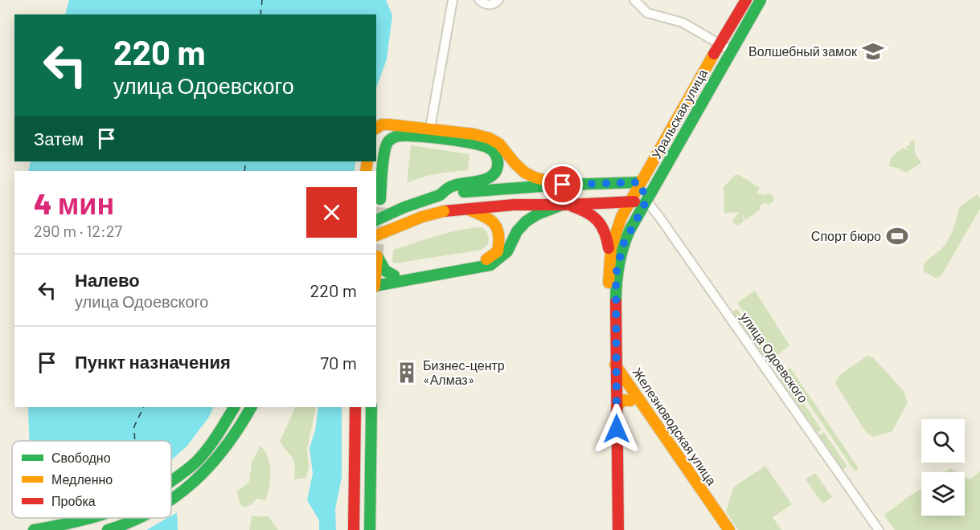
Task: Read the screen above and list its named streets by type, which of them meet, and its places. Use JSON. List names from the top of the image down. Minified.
{"streets":{"main road":["Уральская улица","улица Одоевского","Железноводская улица"]},"crossings":[["Уральская улица","улица Одоевского"],["Уральская улица","Железноводская улица"]],"places":{"school or university":["Волшебный замок"],"sports":["Спорт бюро"],"building":["Бизнес-центр «Алмаз»"]},"legend":["Свободно","Медленно","Пробка"],"page":{"turn":["220 m","улица Одоевского"],"then":"Затем","heading":["4 мин","290 m · 12:27"],"list":[{"name":"Налево","note":"улица Одоевского","value":"220 m"},{"name":"Пункт назначения","value":"70 m"}]}}
